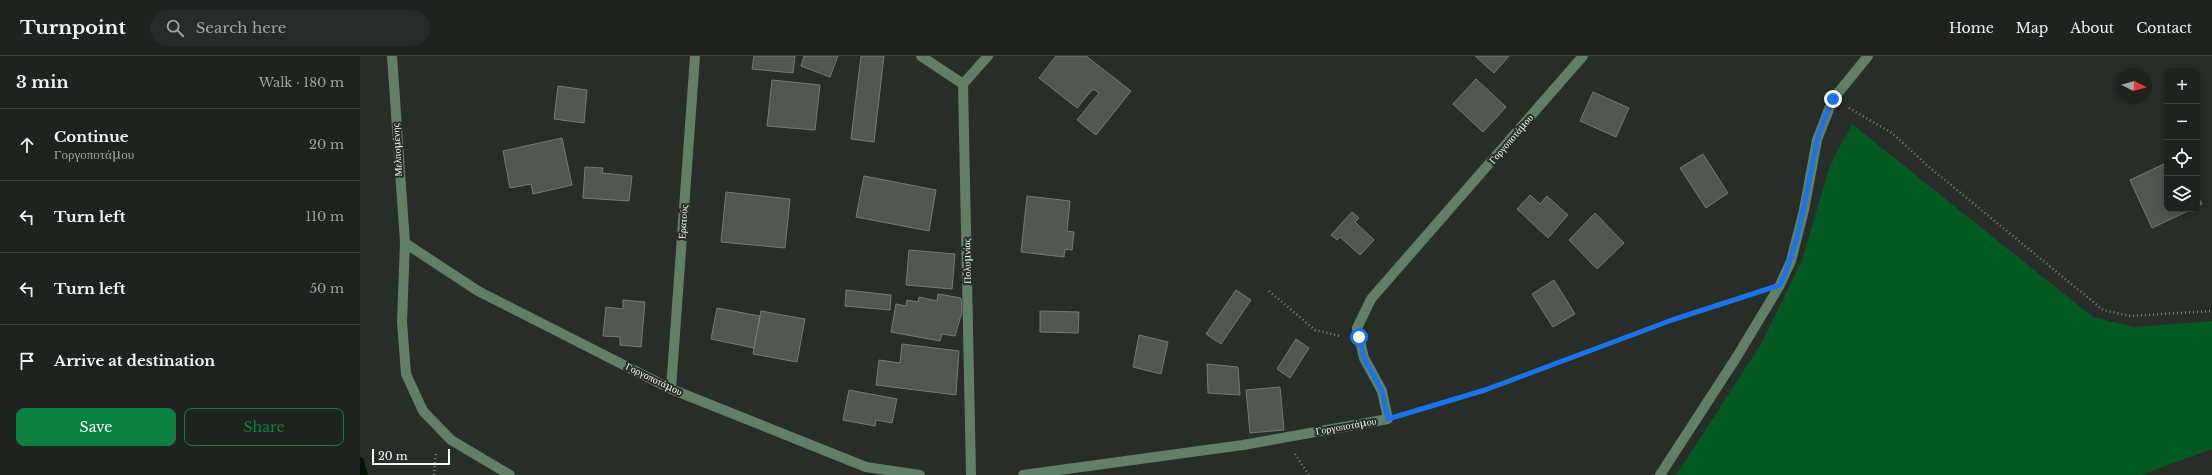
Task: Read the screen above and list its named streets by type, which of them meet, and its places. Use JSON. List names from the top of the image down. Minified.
{"streets":{"street":["Γοργοποτάμου","Μελπομένης","Ερατούς","Πολυμνίας"]},"crossings":[["Γοργοποτάμου","Μελπομένης"],["Γοργοποτάμου","Ερατούς"]],"scale_bar":"20 m","north":"right","page":{"header":"Turnpoint","search":"Search here","nav":["Home","Map","About","Contact"],"heading":["3 min","Walk · 180 m"],"map_buttons":["+","−"],"list":[["Continue","Γοργοποτάμου","20 m"],["Turn left","110 m"],["Turn left","50 m"],"Arrive at destination"],"buttons":["Save","Share"],"scale":"20 m"}}
